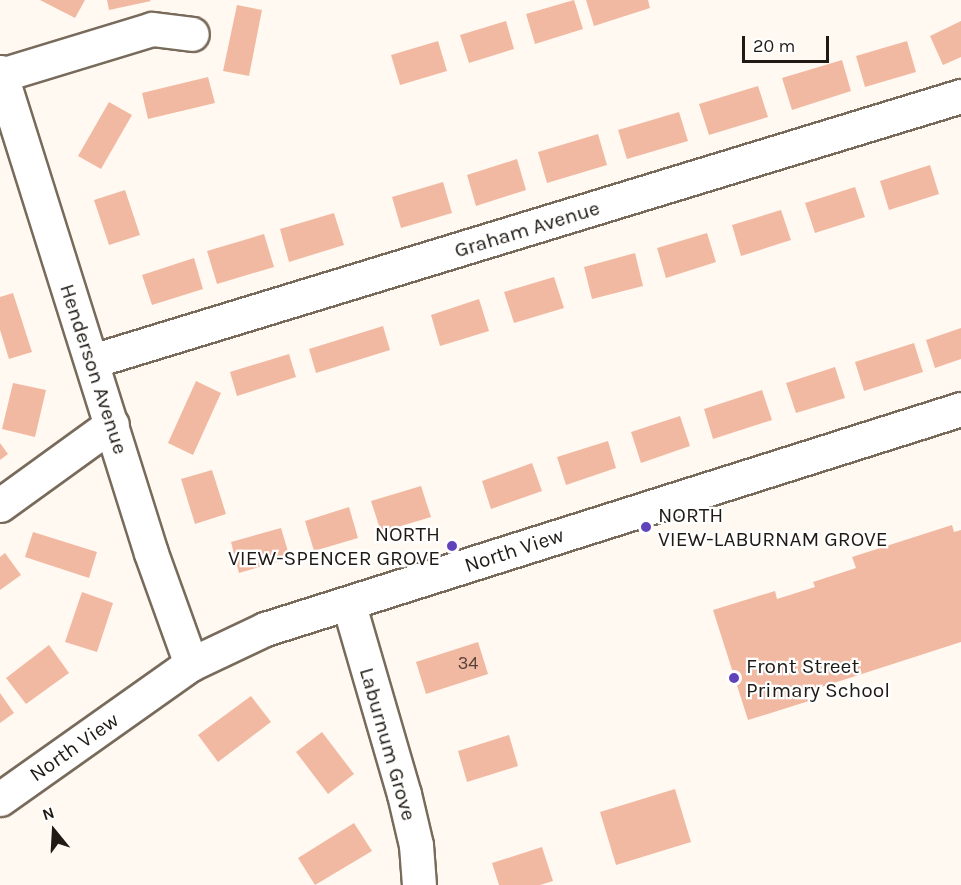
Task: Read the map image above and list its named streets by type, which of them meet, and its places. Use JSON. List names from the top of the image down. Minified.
{"streets":{"street":["Graham Avenue","Henderson Avenue","North View","Laburnum Grove"]},"crossings":[["Graham Avenue","Henderson Avenue"],["Henderson Avenue","North View"],["North View","Laburnum Grove"]],"places":["NORTH VIEW-LABURNAM GROVE","NORTH VIEW-SPENCER GROVE","Front Street Primary School"],"house_numbers":["34"],"scale_bar":"20 m","north":"top"}
